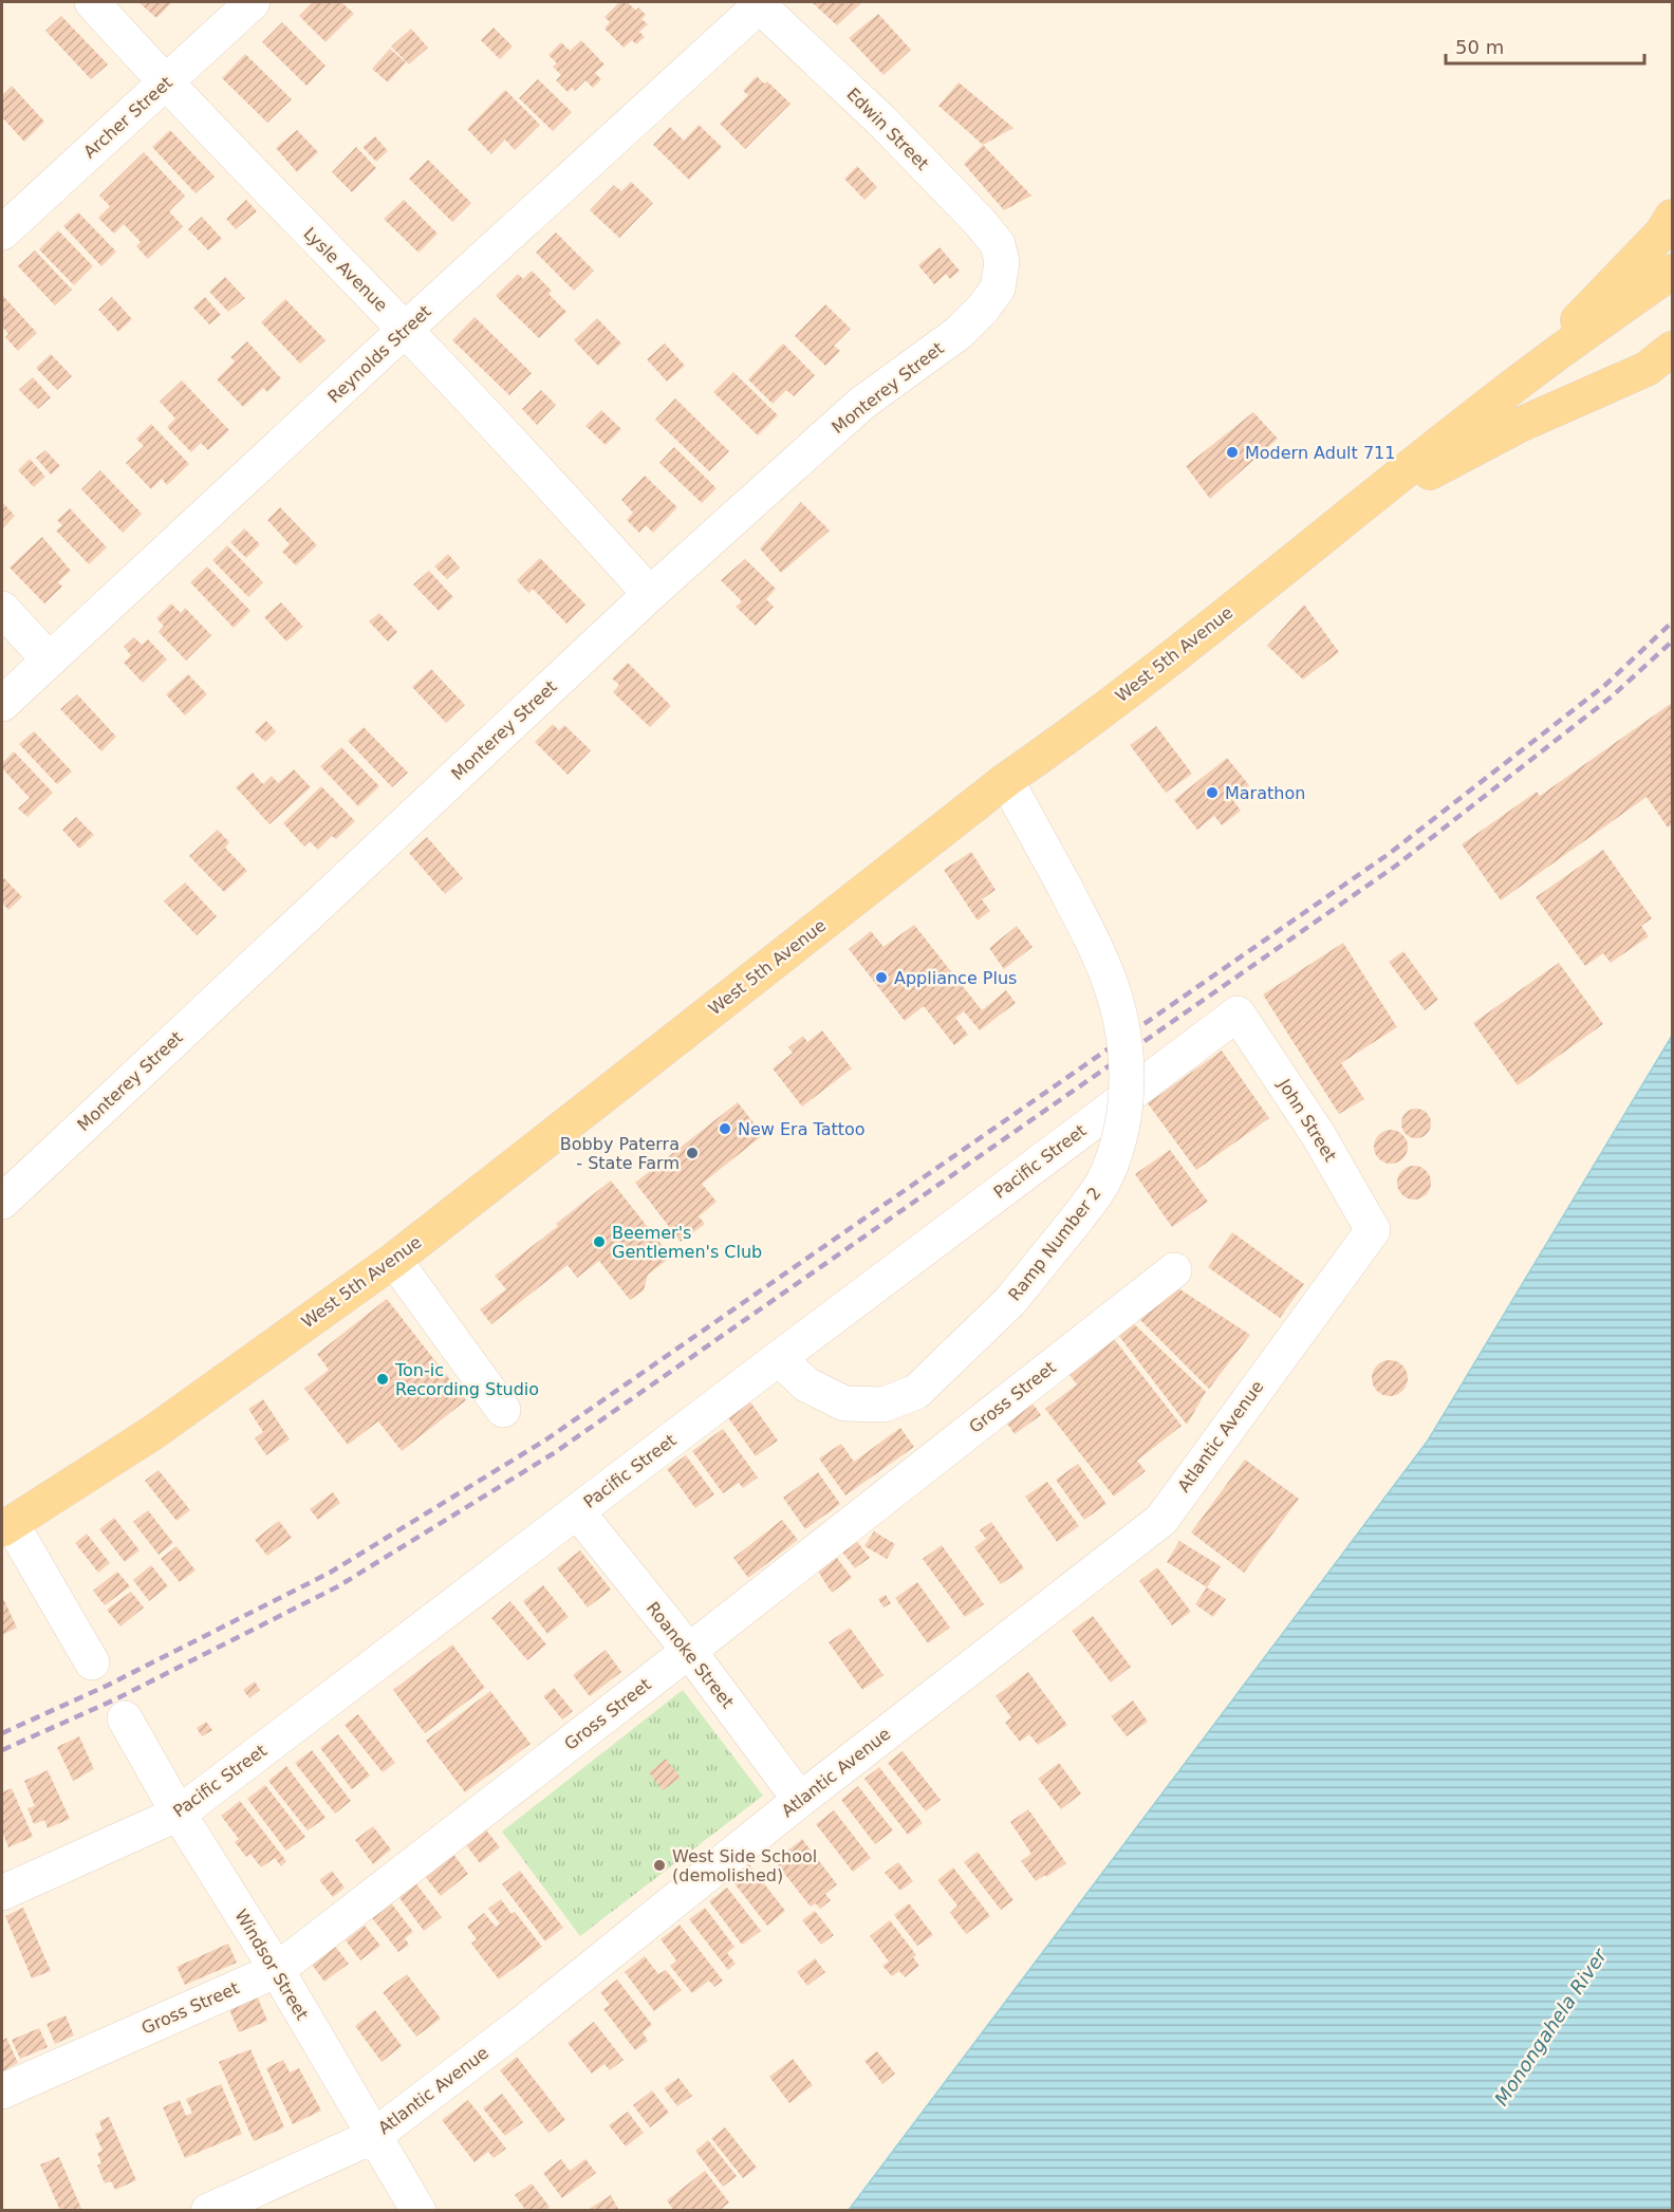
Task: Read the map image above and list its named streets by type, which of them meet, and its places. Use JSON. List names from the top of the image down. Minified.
{"streets":{"main road":["West 5th Avenue"],"street":["Archer Street","Edwin Street","Lysle Avenue","Reynolds Street","Monterey Street","John Street","Pacific Street","Ramp Number 2","Gross Street","Atlantic Avenue","Roanoke Street","Windsor Street"]},"crossings":[["Archer Street","Lysle Avenue"],["Edwin Street","Reynolds Street"],["Edwin Street","Monterey Street"],["Lysle Avenue","Reynolds Street"],["Lysle Avenue","Monterey Street"],["West 5th Avenue","Ramp Number 2"],["John Street","Pacific Street"],["John Street","Atlantic Avenue"],["Pacific Street","Ramp Number 2"],["Pacific Street","Roanoke Street"],["Pacific Street","Windsor Street"],["Gross Street","Roanoke Street"],["Gross Street","Windsor Street"],["Atlantic Avenue","Roanoke Street"],["Atlantic Avenue","Windsor Street"]],"water":["Monongahela River"],"places":["Modern Adult 711","Marathon","Appliance Plus","New Era Tattoo","Bobby Paterra - State Farm","Beemer's Gentlemen's Club","Ton-ic Recording Studio","West Side School (demolished)"],"scale_bar":"50 m"}
